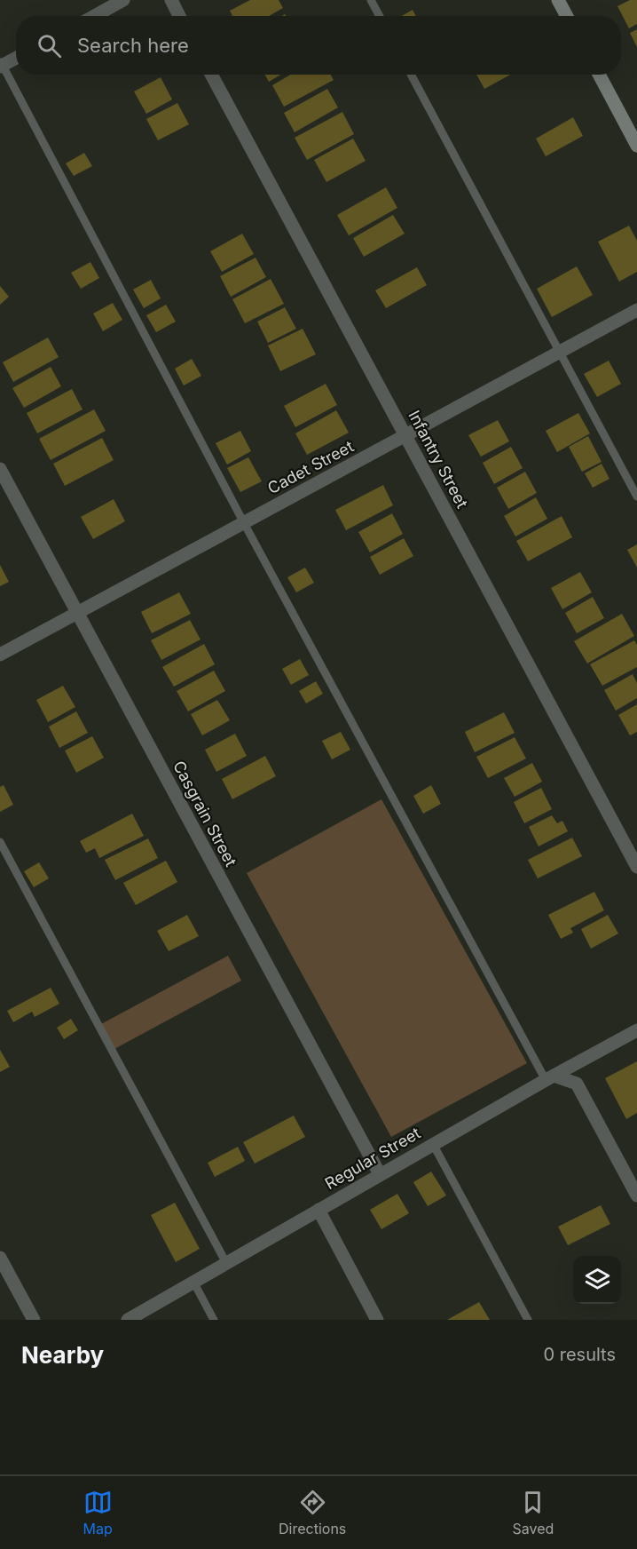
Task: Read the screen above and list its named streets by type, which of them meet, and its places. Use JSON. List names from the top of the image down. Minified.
{"streets":{"street":["Infantry Street","Cadet Street","Casgrain Street","Regular Street"]},"crossings":[["Infantry Street","Cadet Street"],["Cadet Street","Casgrain Street"],["Casgrain Street","Regular Street"]],"page":{"search":"Search here","heading":["Nearby","0 results"],"nav":["Map","Directions","Saved"]}}
